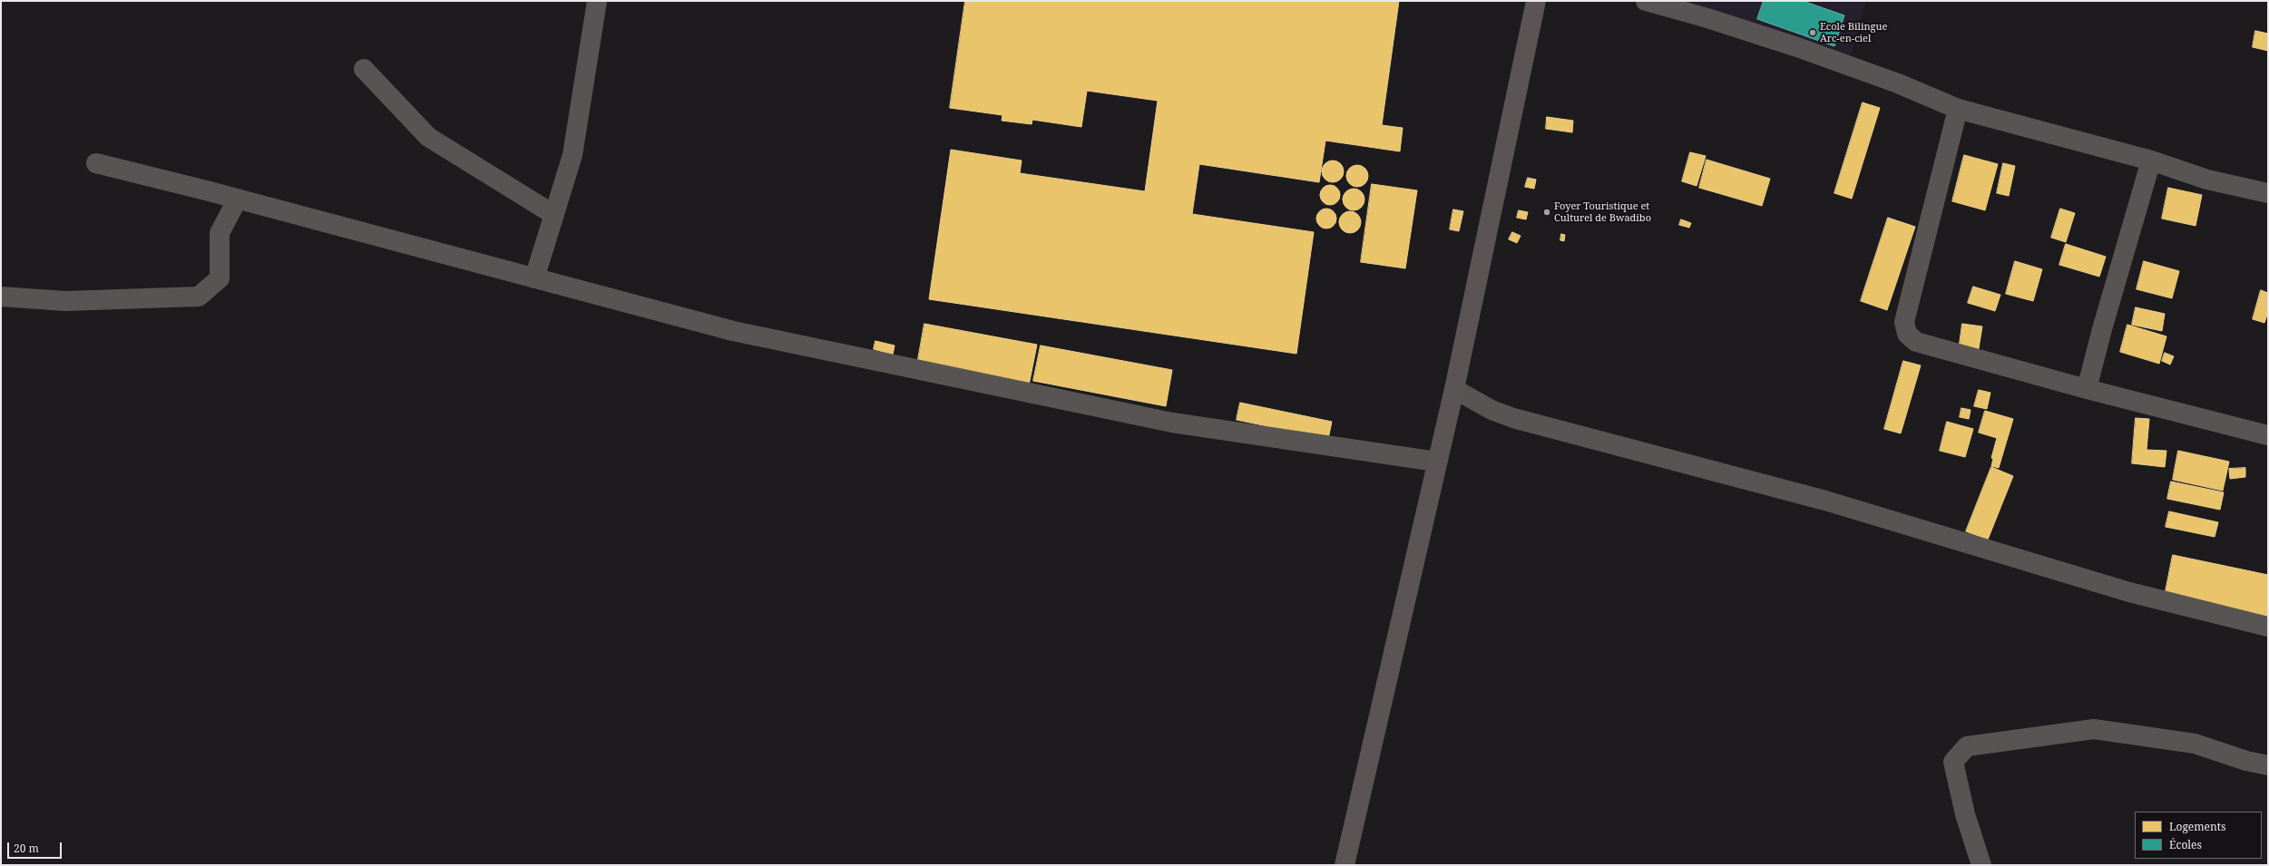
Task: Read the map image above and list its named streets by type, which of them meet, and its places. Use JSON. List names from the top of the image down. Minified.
{"places":["Ecole Bilingue Arc-en-ciel","Foyer Touristique et Culturel de Bwadibo"],"legend":["Logements","Écoles"],"scale_bar":"20 m"}
